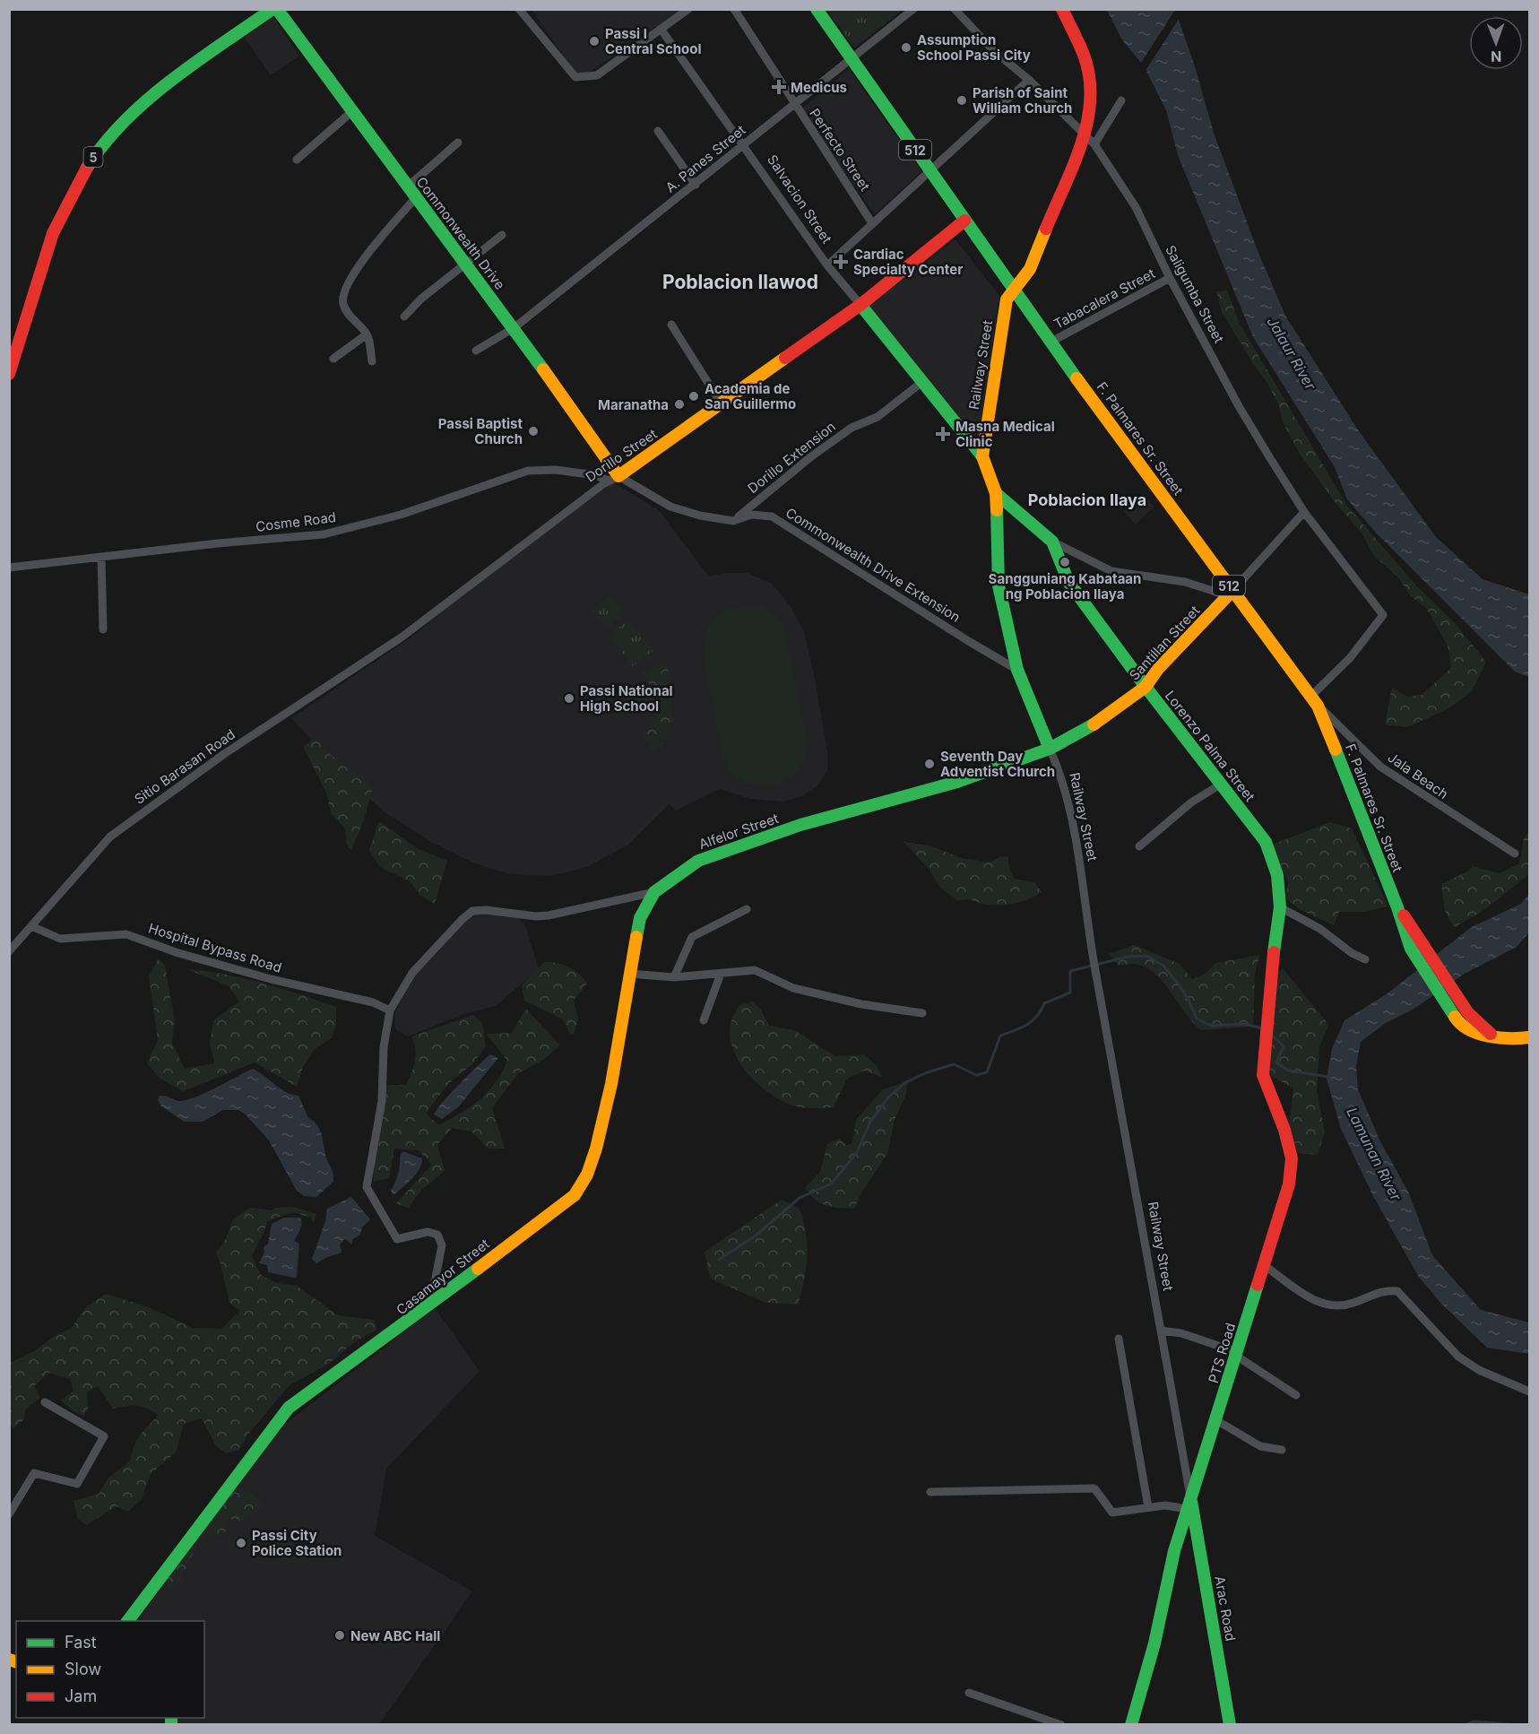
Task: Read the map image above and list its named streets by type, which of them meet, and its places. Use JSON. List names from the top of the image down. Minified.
{"streets":{"main road":["512","5","Salvacion Street","Commonwealth Drive","Railway Street","F. Palmares Sr. Street","Dorillo Street","Santillan Street","Lorenzo Palma Street","Alfelor Street","Casamayor Street","PTS Road","Arac Road"],"street":["Perfecto Street","A. Panes Street","Saligumba Street","Tabacalera Street","Dorillo Extension","Cosme Road","Commonwealth Drive Extension","Sitio Barasan Road","Jala Beach","Hospital Bypass Road"]},"crossings":[["Perfecto Street","A. Panes Street"],["512","F. Palmares Sr. Street"],["A. Panes Street","Salvacion Street"],["A. Panes Street","Commonwealth Drive"],["A. Panes Street","F. Palmares Sr. Street"],["Salvacion Street","Railway Street"],["Salvacion Street","Dorillo Street"],["Salvacion Street","Dorillo Extension"],["Commonwealth Drive","Dorillo Street"],["Commonwealth Drive","Cosme Road"],["Commonwealth Drive","Commonwealth Drive Extension"],["Saligumba Street","Tabacalera Street"],["Saligumba Street","Railway Street"],["Saligumba Street","F. Palmares Sr. Street"],["Saligumba Street","Santillan Street"],["Saligumba Street","Jala Beach"],["Tabacalera Street","F. Palmares Sr. Street"],["Railway Street","F. Palmares Sr. Street"],["Railway Street","Commonwealth Drive Extension"],["Railway Street","Santillan Street"],["Railway Street","Alfelor Street"],["Railway Street","PTS Road"],["Railway Street","Arac Road"],["F. Palmares Sr. Street","Dorillo Street"],["F. Palmares Sr. Street","Santillan Street"],["F. Palmares Sr. Street","Jala Beach"],["Dorillo Street","Cosme Road"],["Dorillo Street","Commonwealth Drive Extension"],["Dorillo Street","Sitio Barasan Road"],["Dorillo Extension","Commonwealth Drive Extension"],["Cosme Road","Commonwealth Drive Extension"],["Santillan Street","Lorenzo Palma Street"],["Santillan Street","Alfelor Street"],["Lorenzo Palma Street","PTS Road"],["Sitio Barasan Road","Hospital Bypass Road"],["Alfelor Street","Hospital Bypass Road"],["Alfelor Street","Casamayor Street"],["PTS Road","Arac Road"]],"districts":["Poblacion Ilawod","Poblacion Ilaya"],"water":["Jalaur River","Lamunan River"],"places":{"other":["Passi I Central School","Assumption School Passi City","Parish of Saint William Church","Academia de San Guillermo","Maranatha","Passi Baptist Church","Sangguniang Kabataan ng Poblacion Ilaya","Passi National High School","Seventh Day Adventist Church","Passi City Police Station","New ABC Hall"],"health":["Medicus","Cardiac Specialty Center","Masna Medical Clinic"]},"legend":["Fast","Slow","Jam"],"north":"bottom"}
